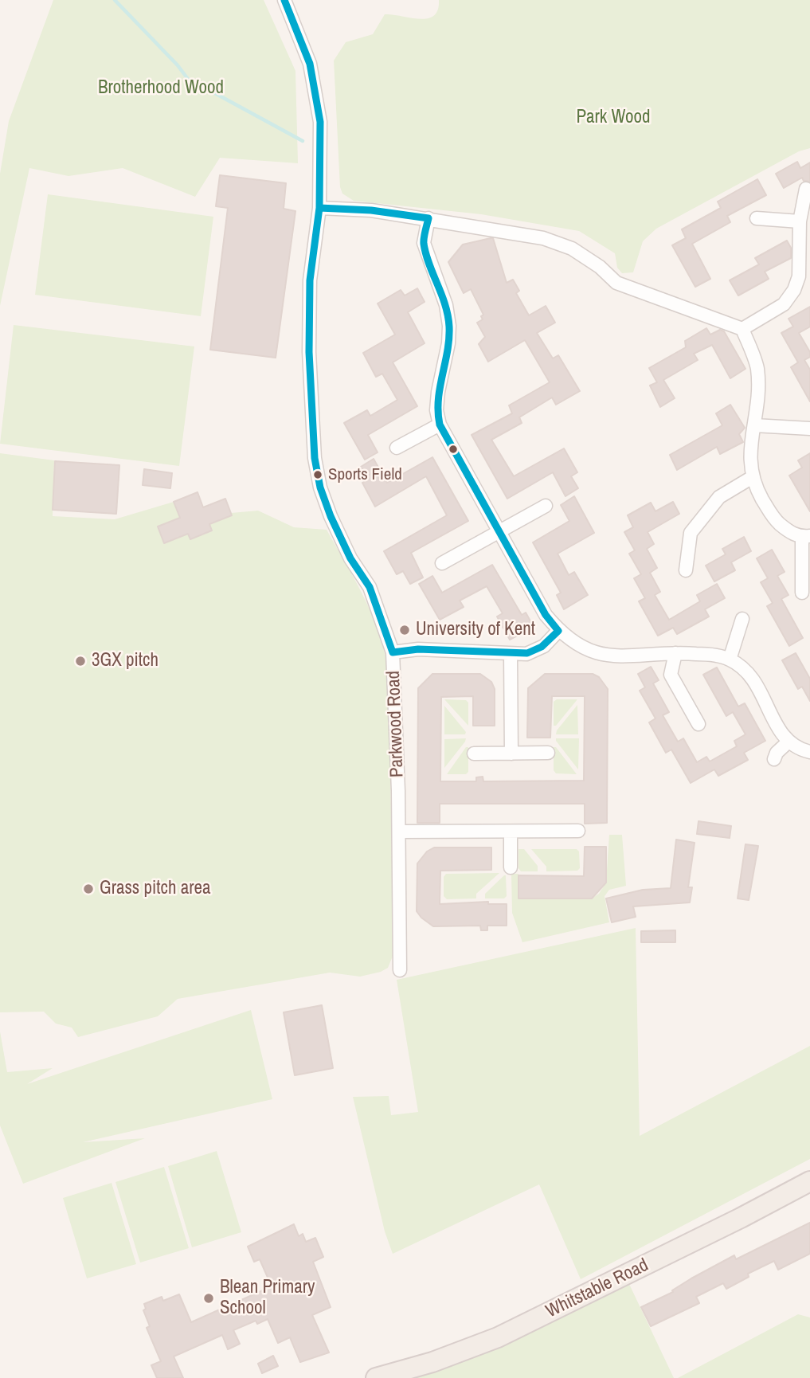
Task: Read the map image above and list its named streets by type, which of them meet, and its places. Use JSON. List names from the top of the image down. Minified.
{"streets":{"main road":["Whitstable Road"],"street":["Parkwood Road"]},"parks":["Brotherhood Wood","Park Wood"],"places":["Sports Field","University of Kent","3GX pitch","Grass pitch area","Blean Primary School"]}
